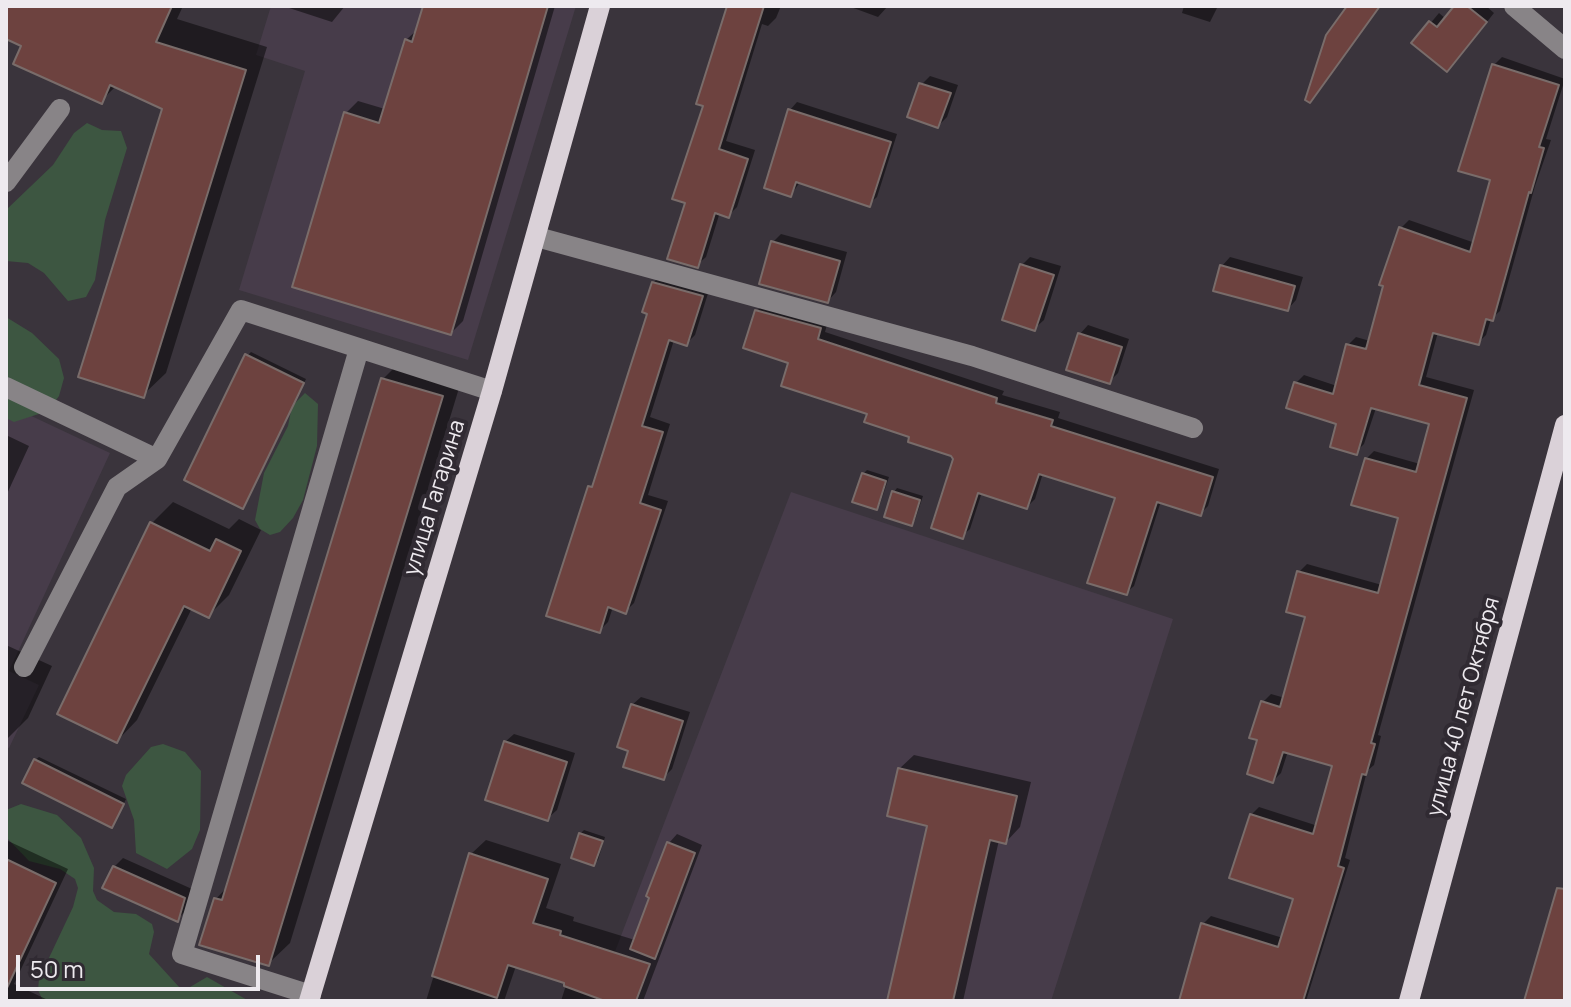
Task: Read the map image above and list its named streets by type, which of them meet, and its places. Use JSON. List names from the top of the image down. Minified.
{"streets":{"main road":["улица Гагарина","улица 40 лет Октября"]},"scale_bar":"50 m"}
